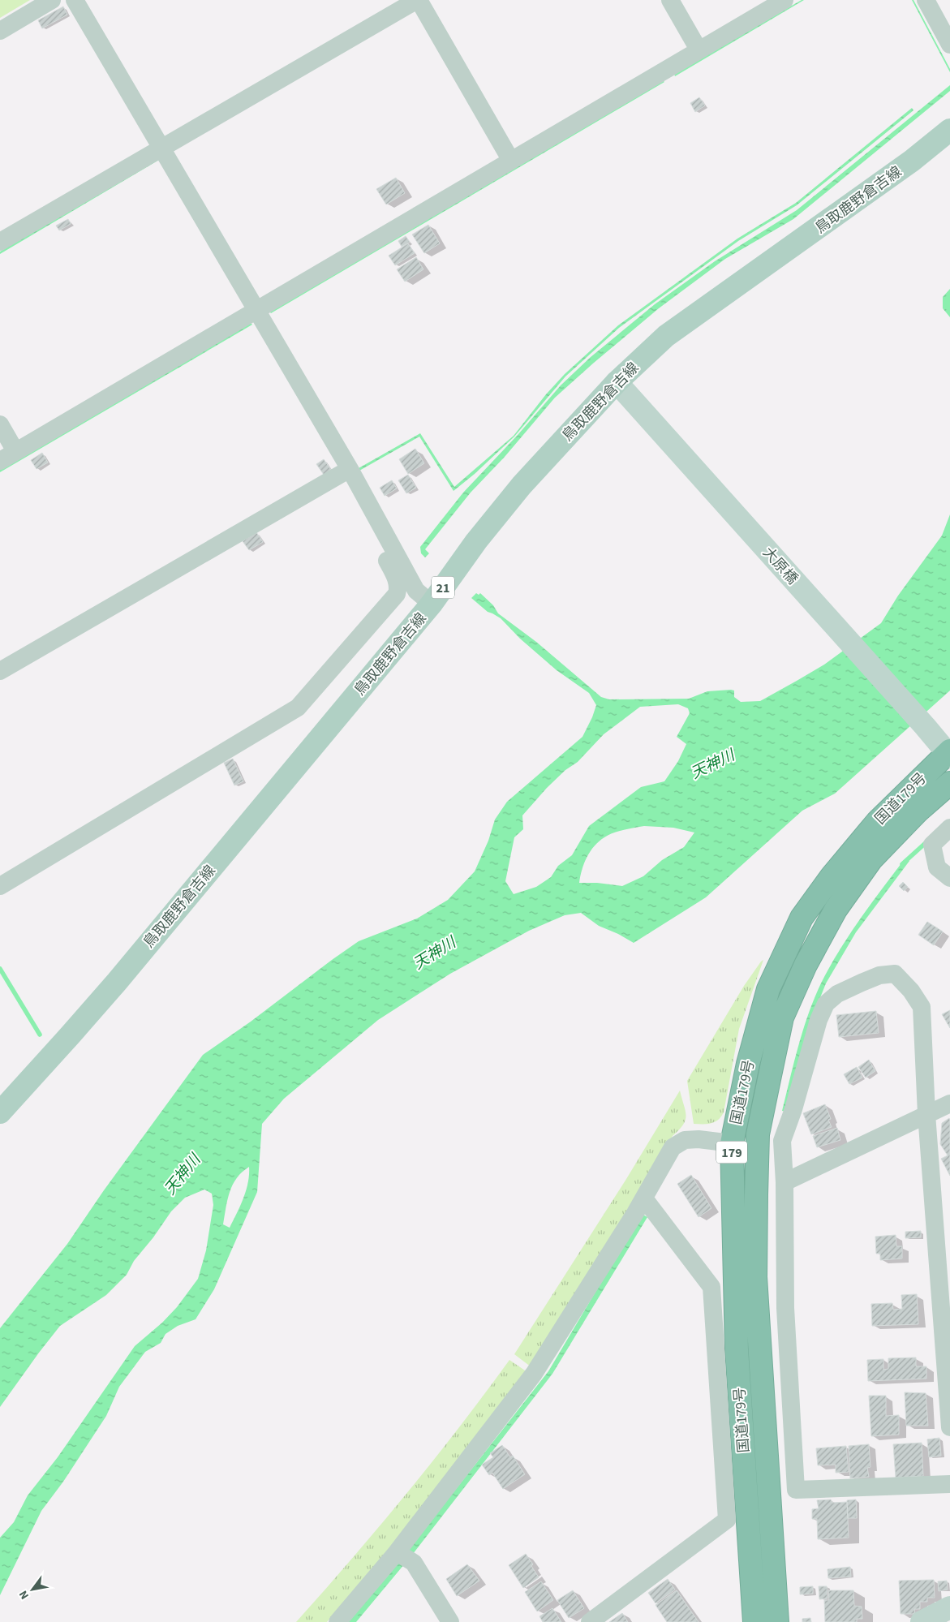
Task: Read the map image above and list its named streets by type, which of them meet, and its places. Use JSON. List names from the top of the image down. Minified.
{"streets":{"highway":["国道179号","179"],"main road":["鳥取鹿野倉吉線","21"],"street":["大原橋"]},"crossings":[["鳥取鹿野倉吉線","大原橋"],["大原橋","国道179号"]],"water":["天神川"],"north":"bottom left"}
